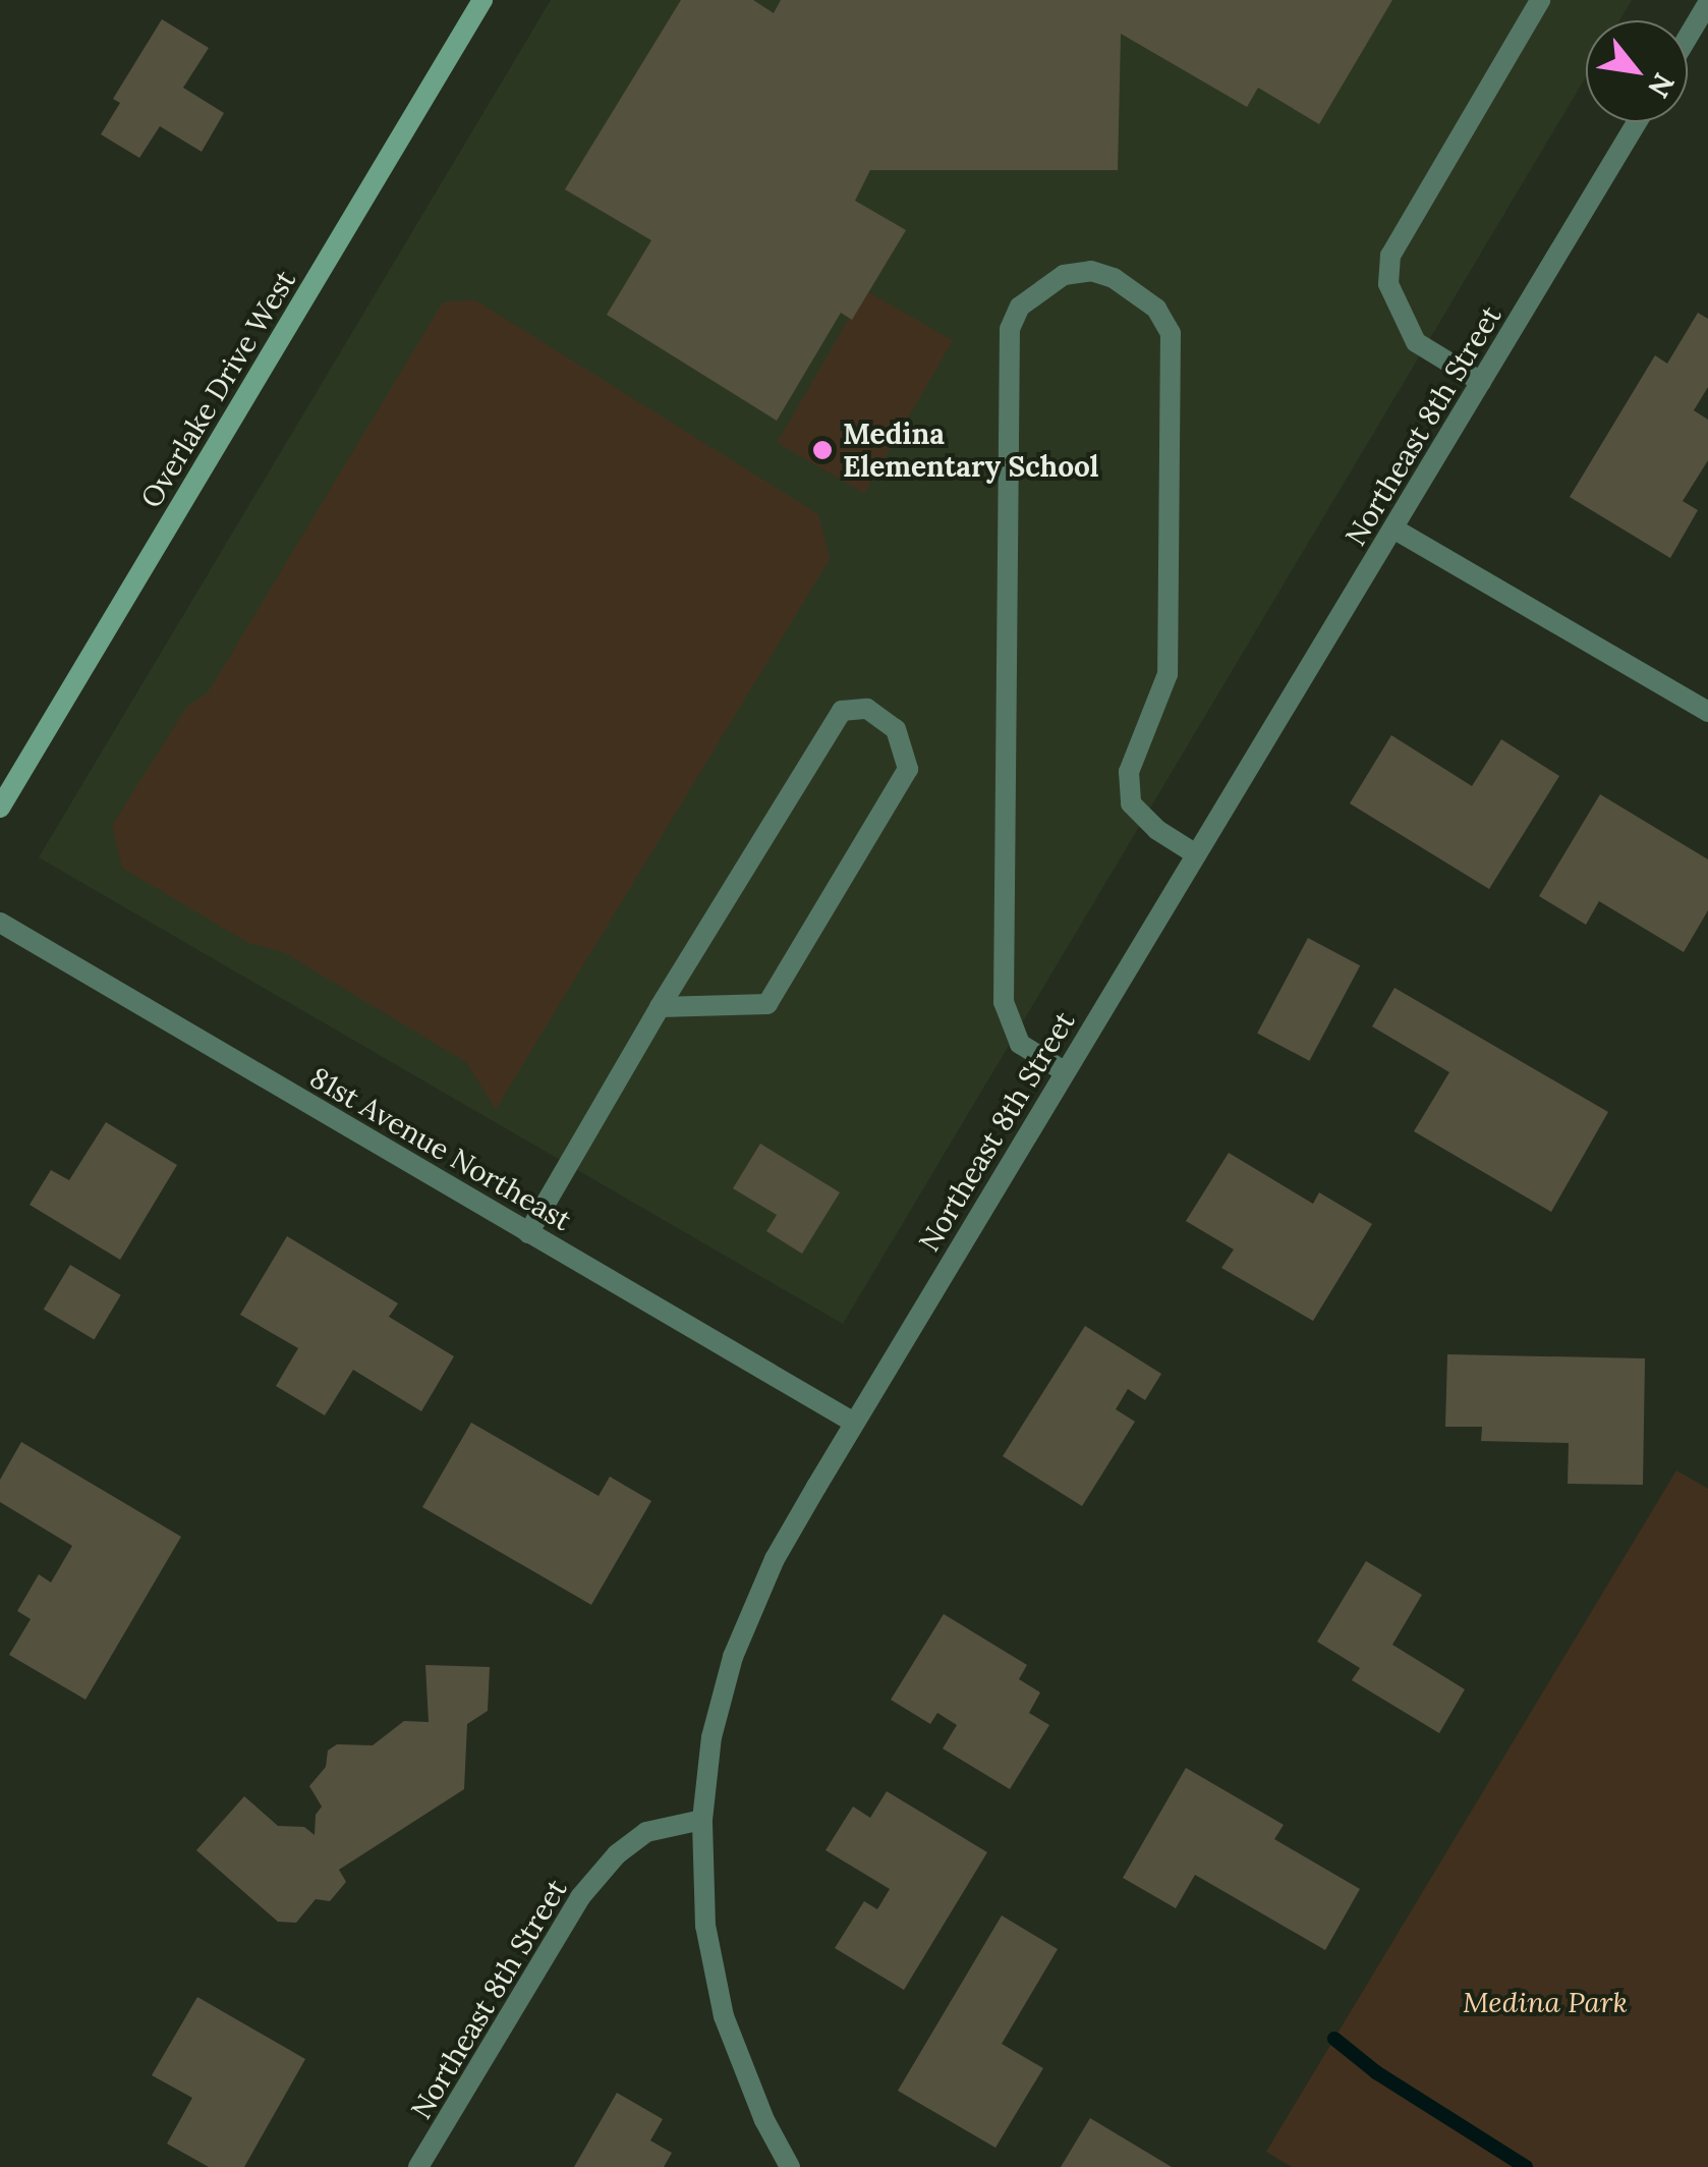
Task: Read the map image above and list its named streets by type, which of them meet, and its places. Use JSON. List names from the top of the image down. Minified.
{"streets":{"street":["Overlake Drive West","Northeast 8th Street","81st Avenue Northeast"]},"crossings":[["Northeast 8th Street","81st Avenue Northeast"]],"parks":["Medina Park"],"places":["Medina Elementary School"],"north":"bottom right"}
